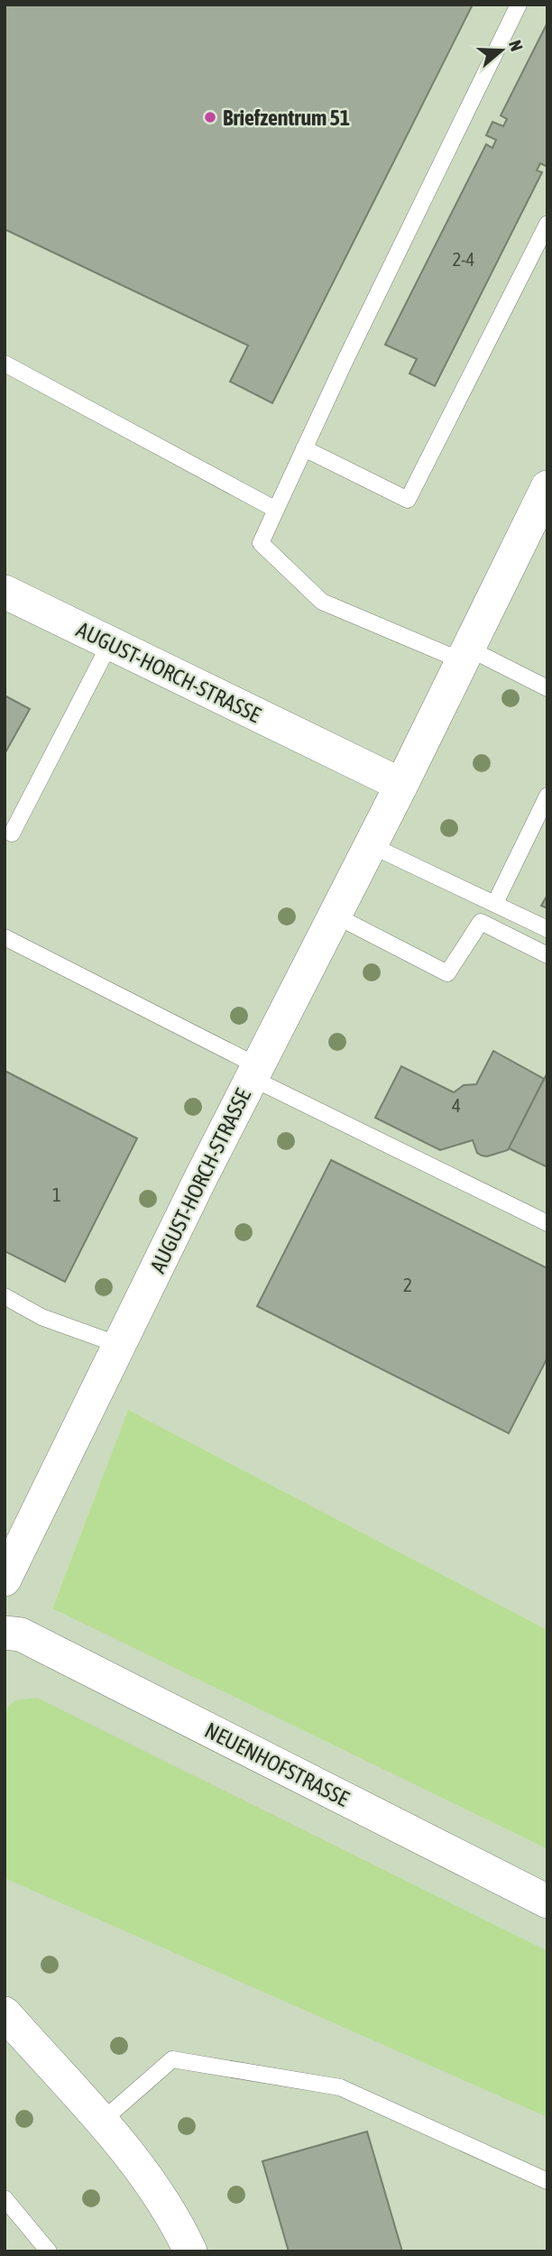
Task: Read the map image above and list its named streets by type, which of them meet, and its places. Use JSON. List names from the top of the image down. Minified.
{"streets":{"street":["AUGUST-HORCH-STRASSE","NEUENHOFSTRASSE"]},"places":["Briefzentrum 51"],"house_numbers":["2-4","4","1","2"],"north":"right"}
